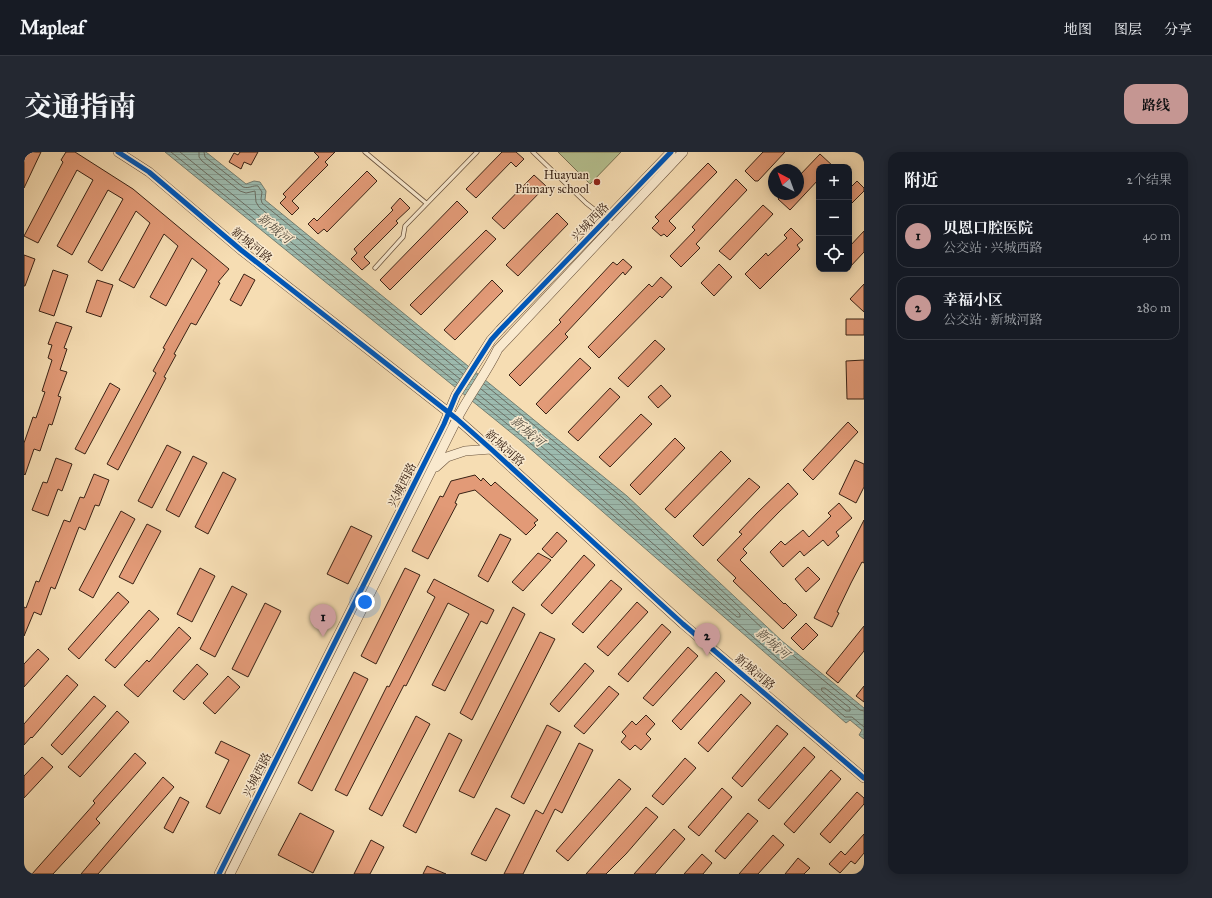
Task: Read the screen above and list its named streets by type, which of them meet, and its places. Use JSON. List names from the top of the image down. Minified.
{"streets":{"street":["兴城西路","新城河路"]},"crossings":[["兴城西路","新城河路"]],"water":["新城河"],"places":["Huayuan Primary school"],"north":"top left","page":{"header":"Mapleaf","nav":["地图","图层","分享"],"title":"交通指南","buttons":"路线","heading":["附近","2个结果"],"map_buttons":["+","−"],"list":[{"mark":"1","name":"贝恩口腔医院","note":"公交站 · 兴城西路","value":"40 m"},{"mark":"2","name":"幸福小区","note":"公交站 · 新城河路","value":"280 m"}],"pins":["1","2"]}}
